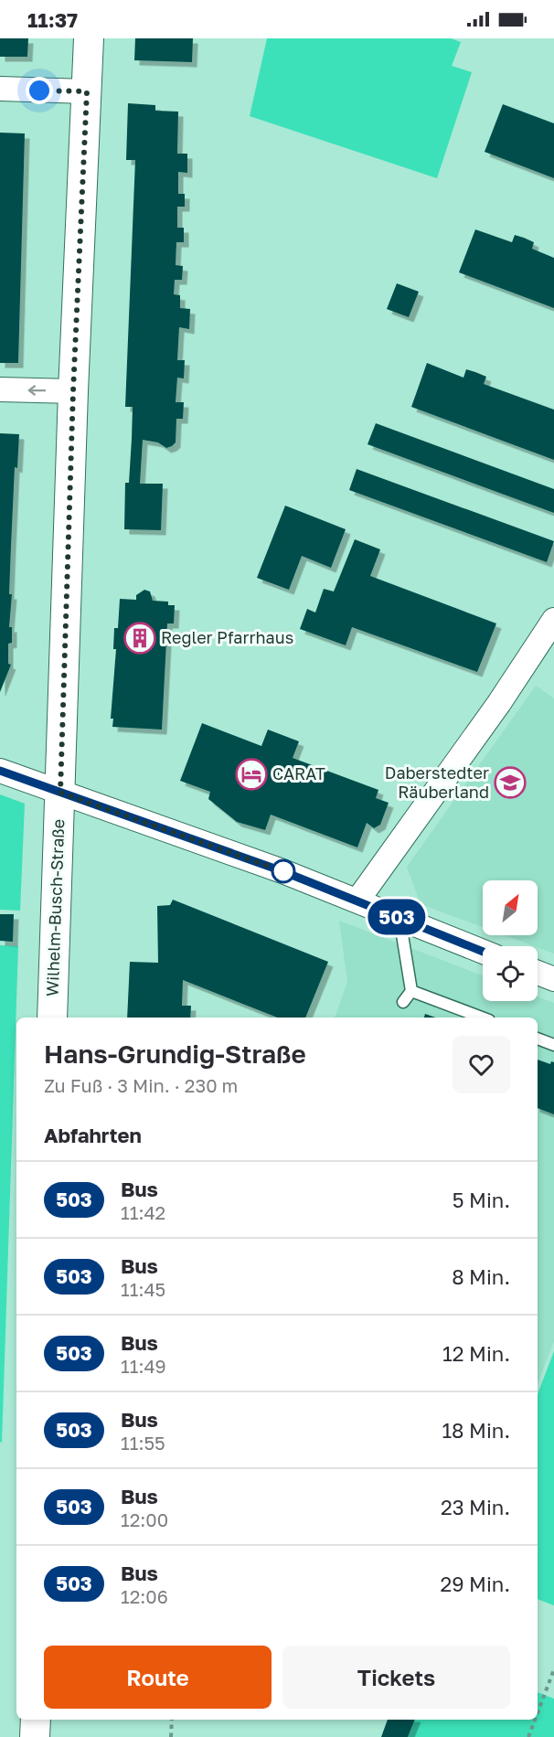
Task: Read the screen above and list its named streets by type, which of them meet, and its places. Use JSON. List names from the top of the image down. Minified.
{"streets":{"street":["Wilhelm-Busch-Straße"]},"places":{"building":["Regler Pfarrhaus"],"hotel":["CARAT"],"school or university":["Daberstedter Räuberland"]},"lines":["bus line 503"],"north":"top right","page":{"status":"11:37","on_map":"503","heading":[["Hans-Grundig-Straße","Zu Fuß · 3 Min. · 230 m"],"Abfahrten"],"list":[{"mark":"503","name":"Bus","note":"11:42","value":"5 Min."},{"mark":"503","name":"Bus","note":"11:45","value":"8 Min."},{"mark":"503","name":"Bus","note":"11:49","value":"12 Min."},{"mark":"503","name":"Bus","note":"11:55","value":"18 Min."},{"mark":"503","name":"Bus","note":"12:00","value":"23 Min."},{"mark":"503","name":"Bus","note":"12:06","value":"29 Min."}],"buttons":["Route","Tickets"]}}
